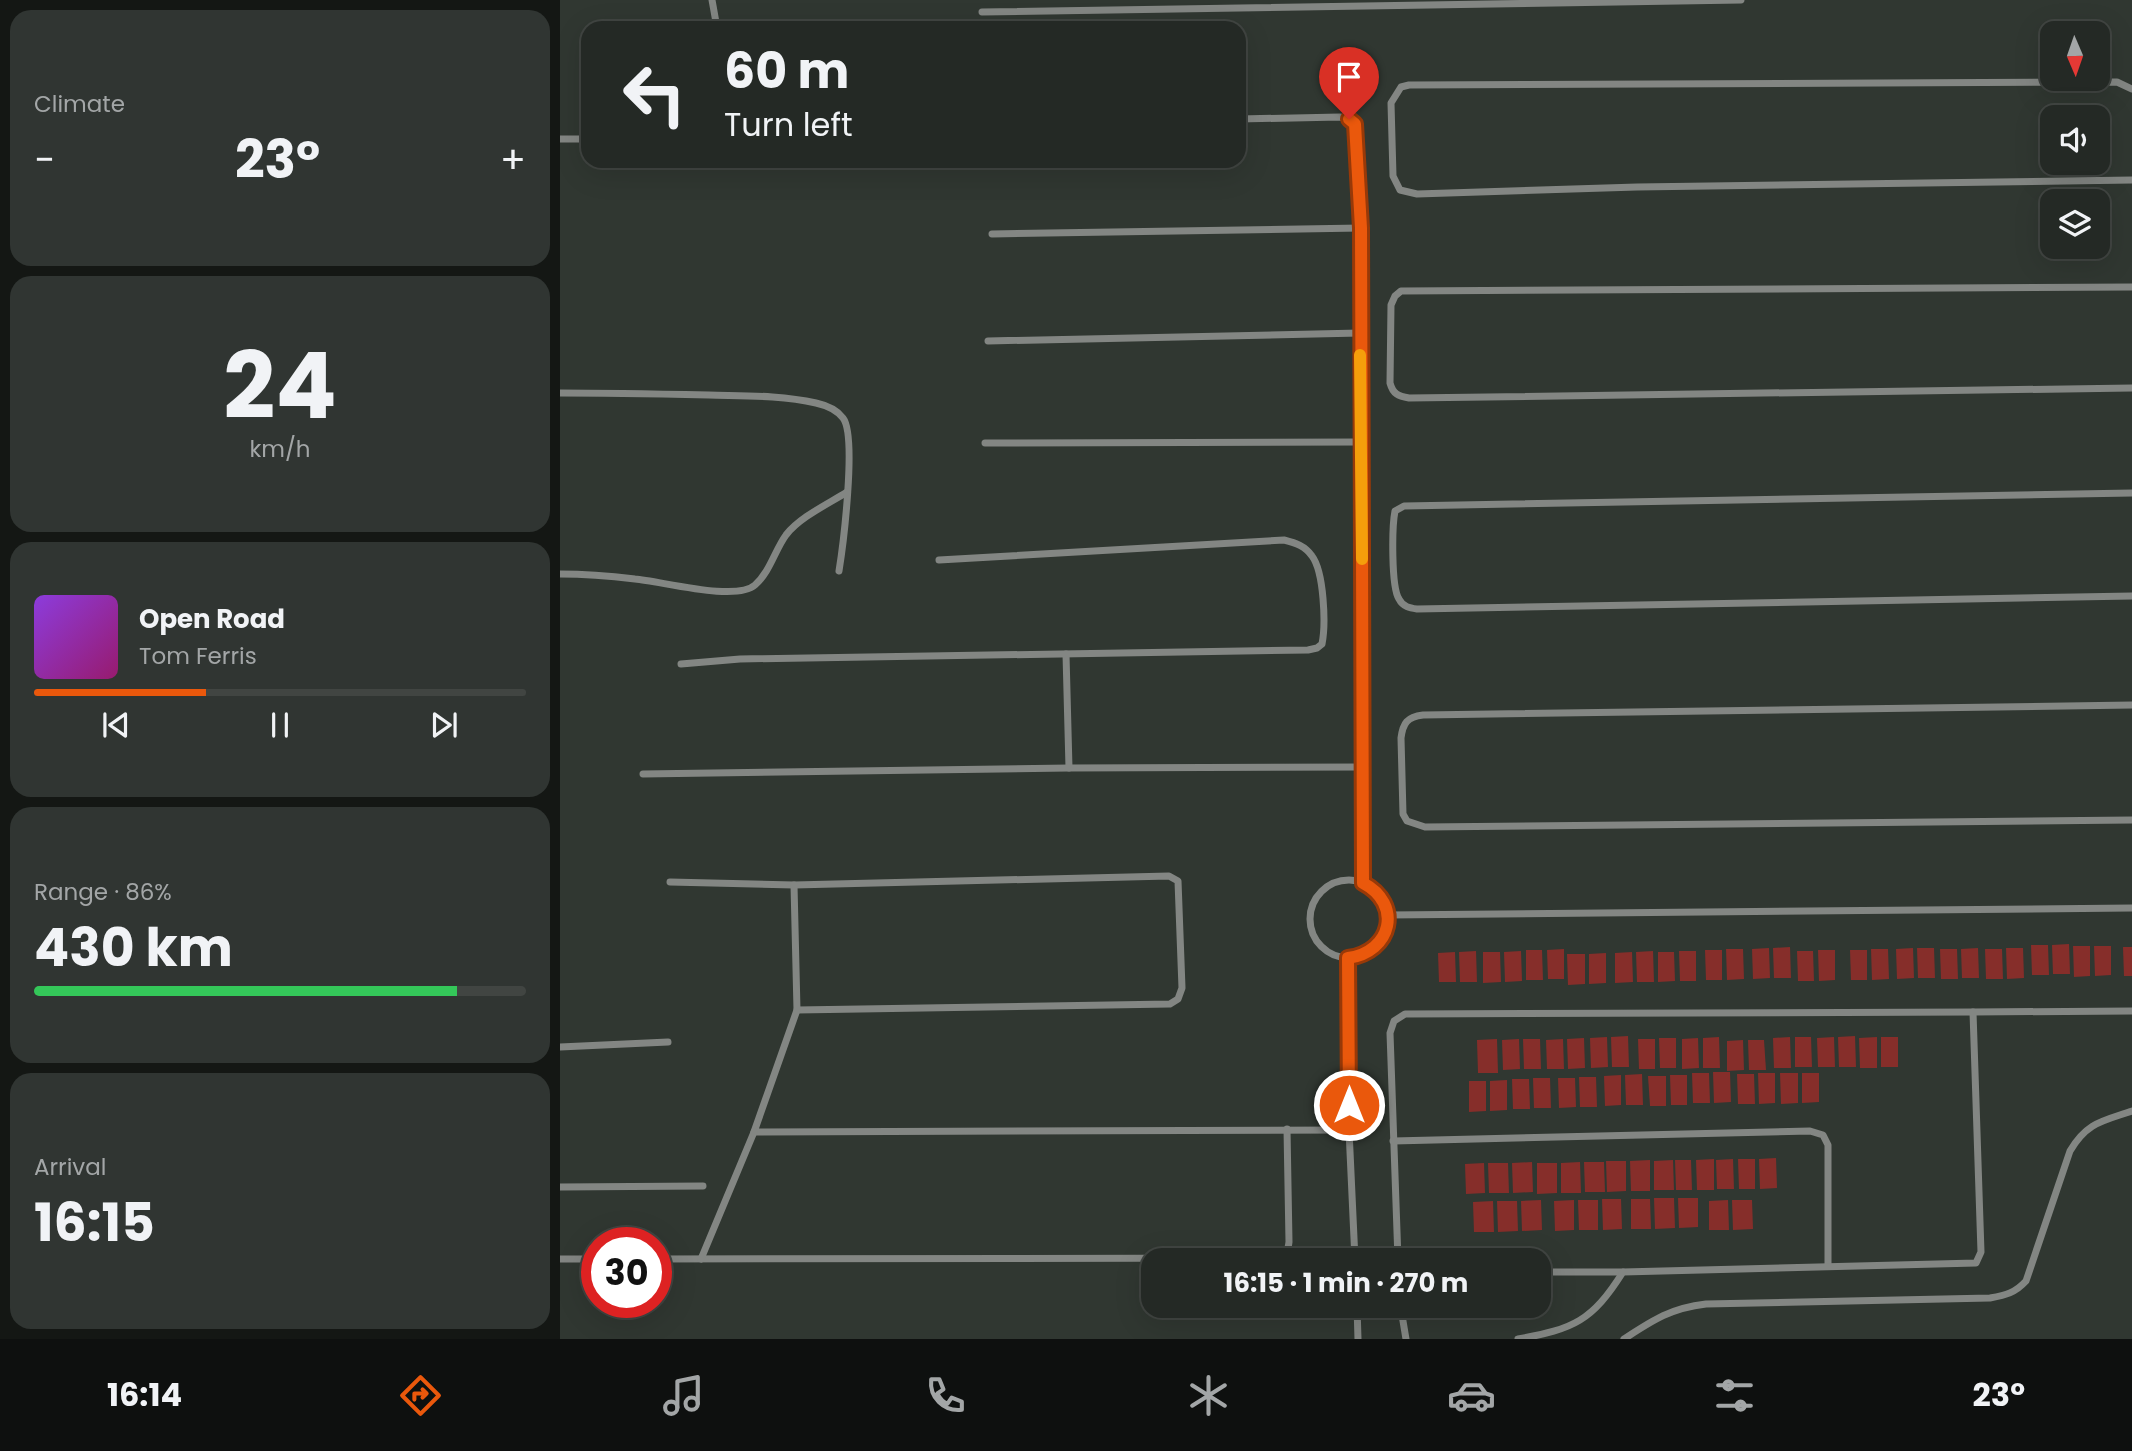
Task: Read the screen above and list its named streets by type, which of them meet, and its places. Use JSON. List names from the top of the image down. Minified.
{"north":"bottom","page":{"tile":["Climate",["24","km/h"],["Range · 86%","430 km"],["Arrival","16:15"]],"turn":["60 m","Turn left"],"heat":["−","23°","+"],"song":["Open Road","Tom Ferris"],"limit":"30","trip":"16:15 · 1 min · 270 m","tabs":["16:14","23°"]}}
